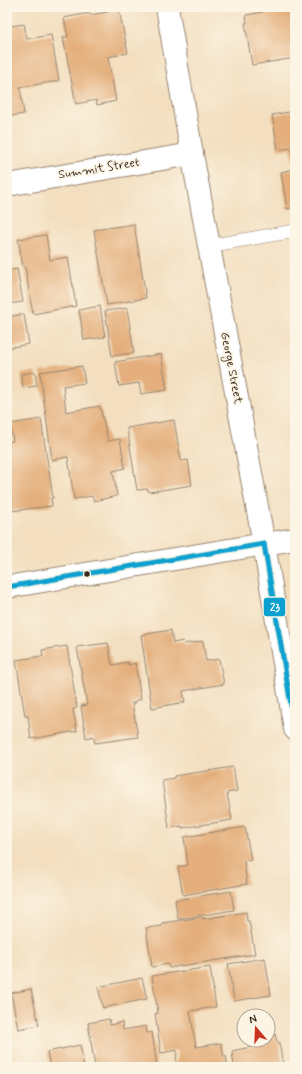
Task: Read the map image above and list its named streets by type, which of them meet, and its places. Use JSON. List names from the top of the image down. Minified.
{"streets":{"street":["Summit Street","George Street"]},"crossings":[["Summit Street","George Street"]],"lines":["transit line 23"],"north":"top"}
